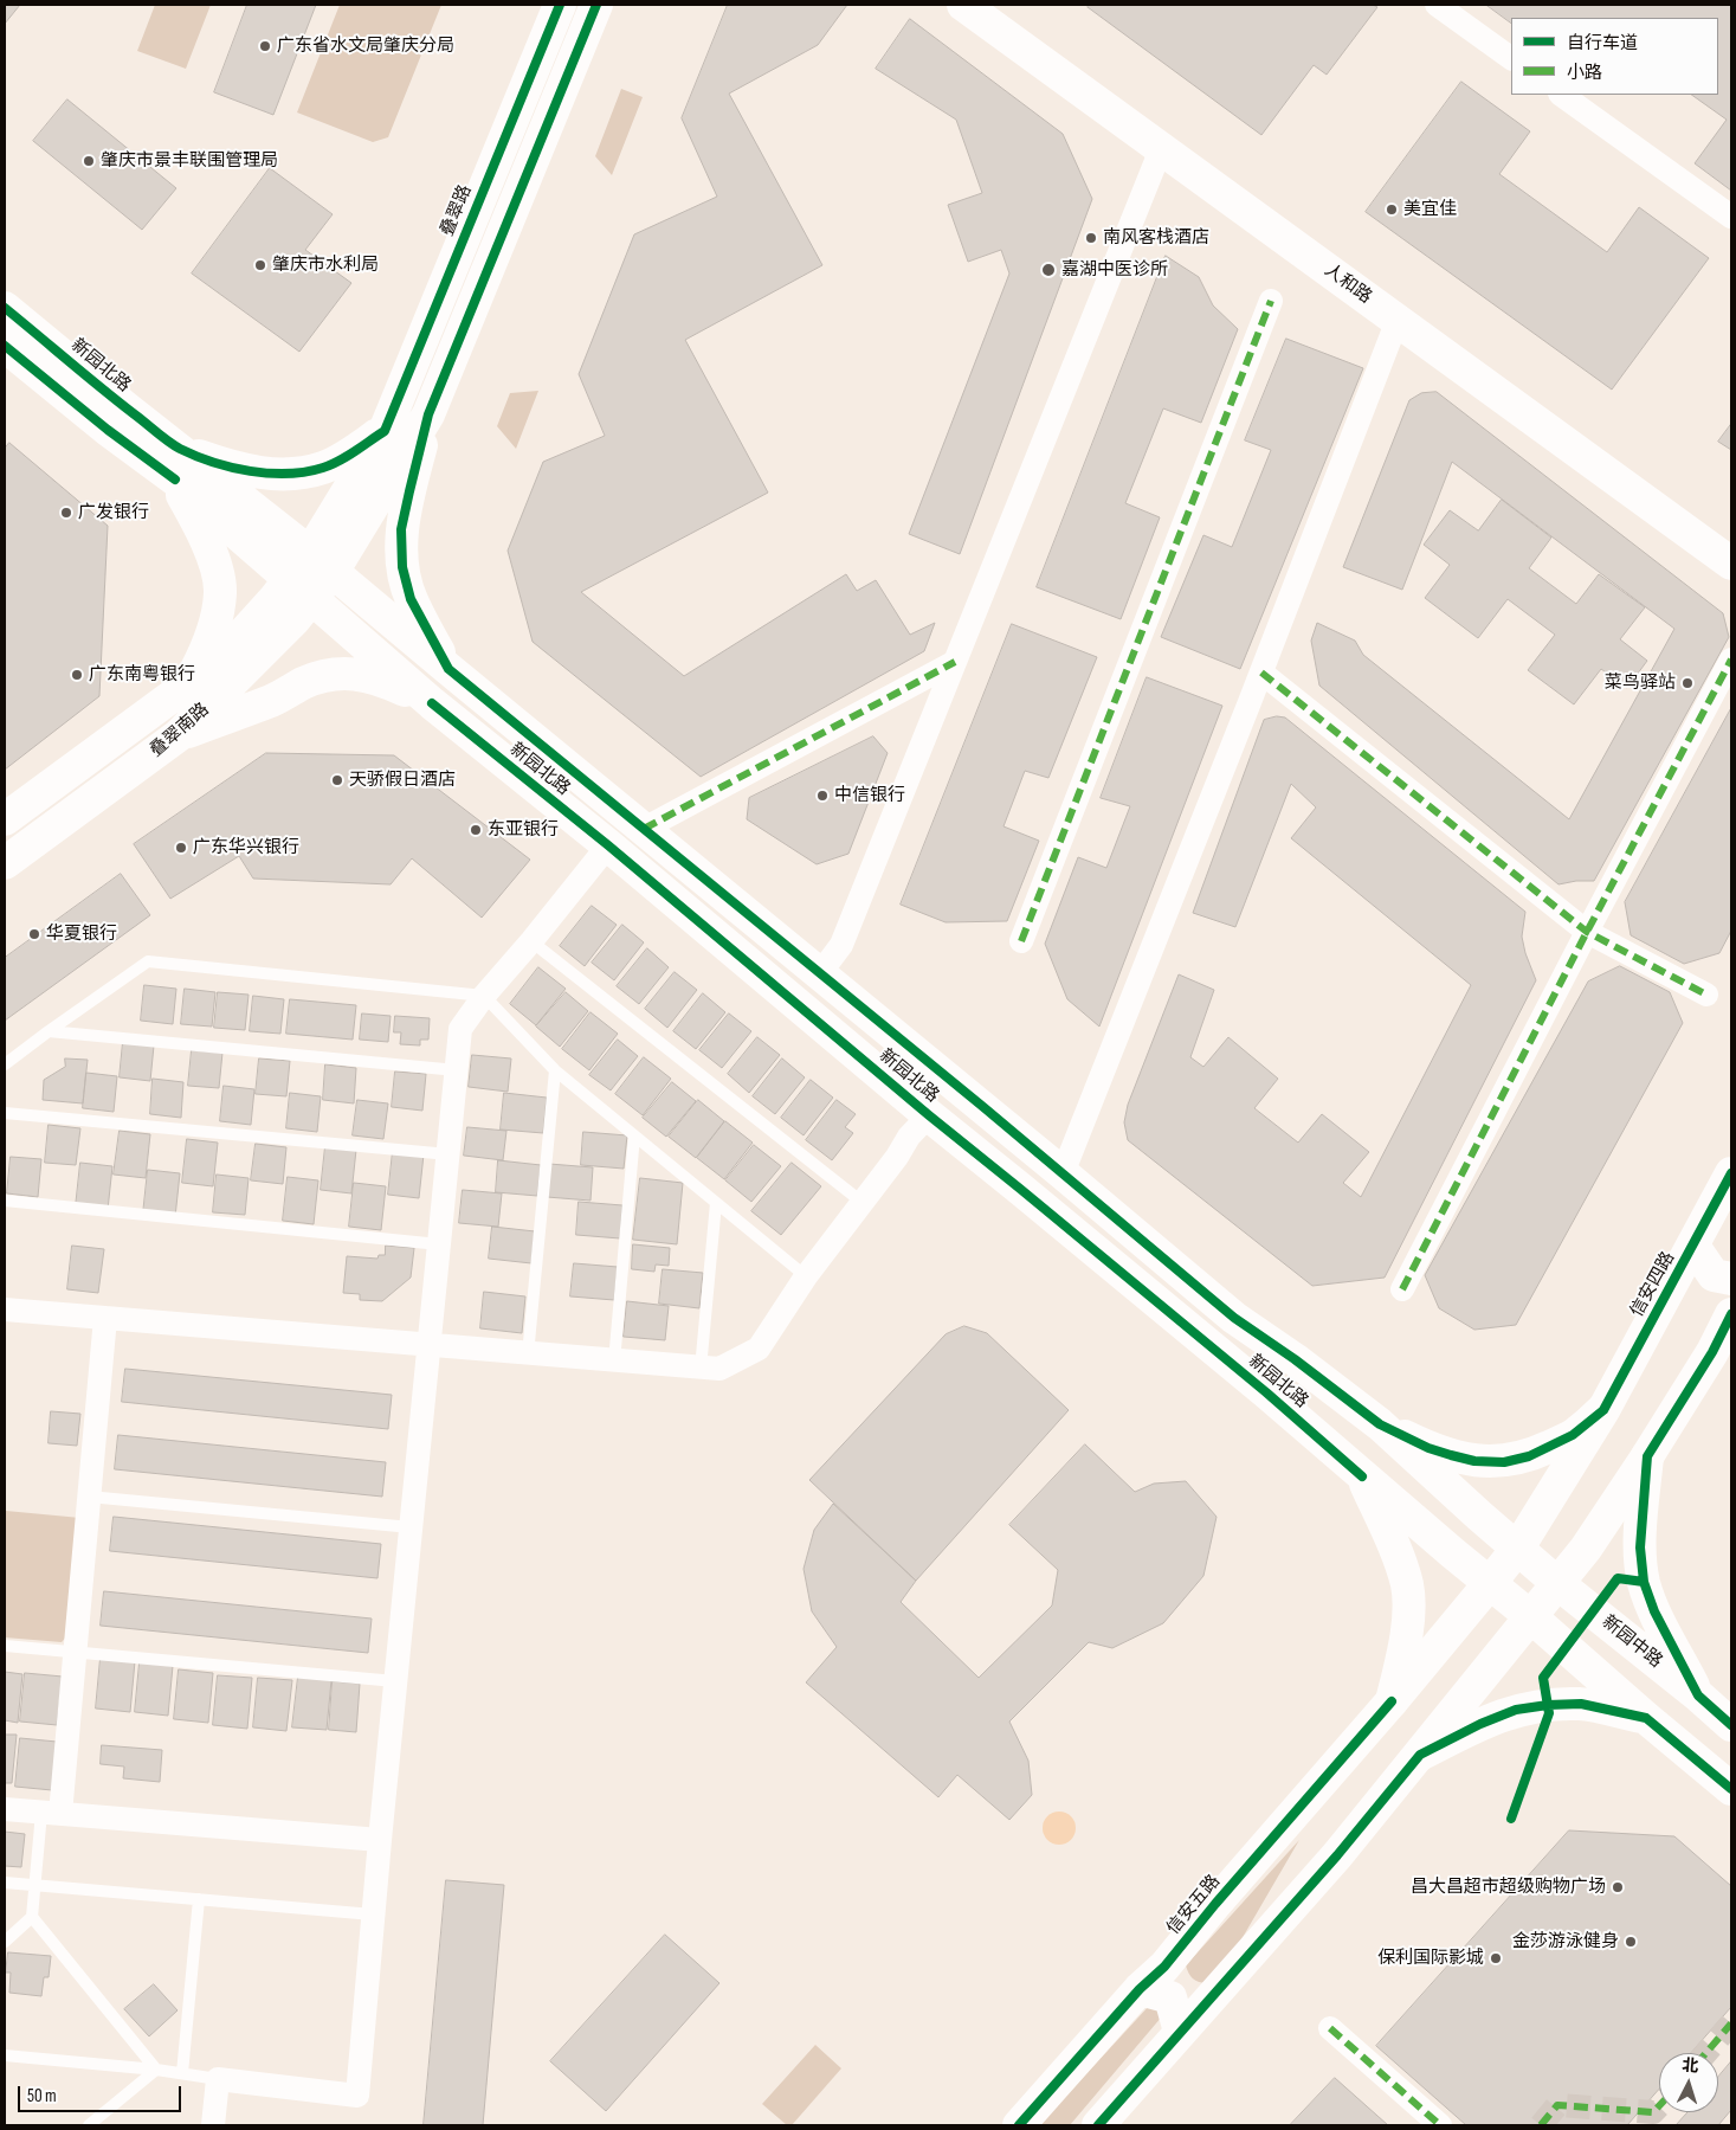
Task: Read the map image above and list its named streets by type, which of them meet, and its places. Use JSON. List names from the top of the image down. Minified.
{"streets":{"main road":["叠翠路","人和路","新园北路","叠翠南路","信安四路","新园中路","信安五路"]},"crossings":[["叠翠路","新园北路"],["叠翠路","叠翠南路"],["新园北路","叠翠南路"],["新园北路","信安四路"],["新园北路","新园中路"],["新园北路","信安五路"],["信安四路","新园中路"],["信安四路","信安五路"]],"places":["广东省水文局肇庆分局","肇庆市景丰联围管理局","美宜佳","南风客栈酒店","肇庆市水利局","嘉湖中医诊所","广发银行","广东南粤银行","菜鸟驿站","天骄假日酒店","中信银行","东亚银行","广东华兴银行","华夏银行","昌大昌超市超级购物广场","金莎游泳健身","保利国际影城"],"legend":["自行车道","小路"],"scale_bar":"50 m","north":"top"}
